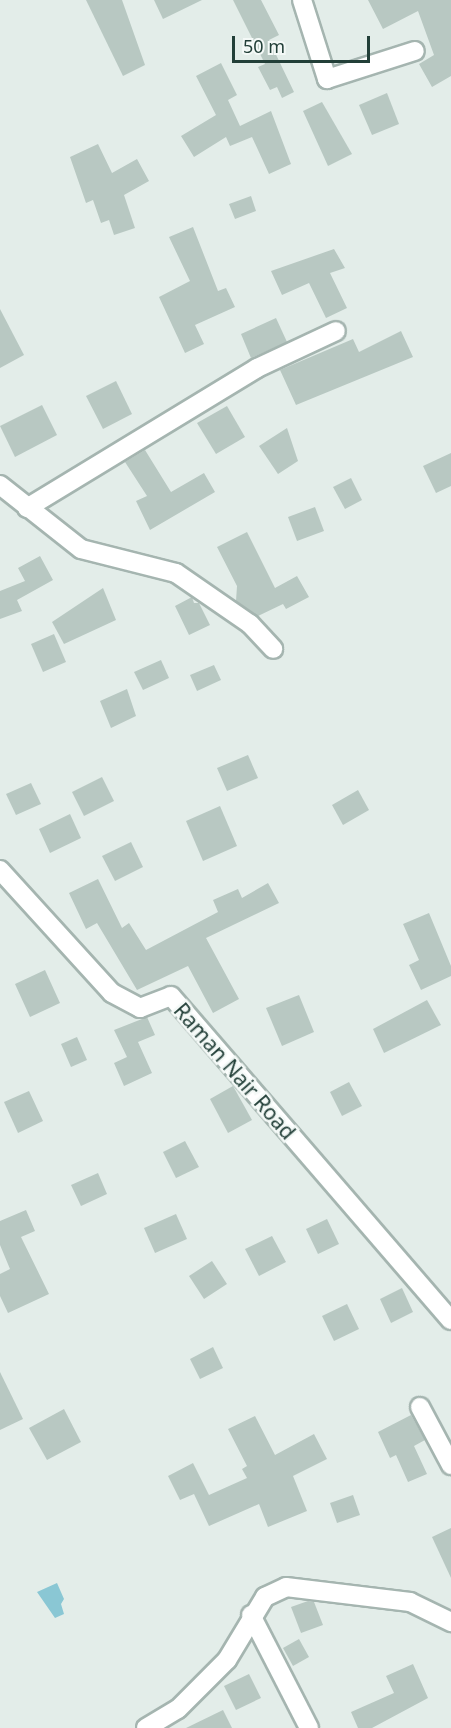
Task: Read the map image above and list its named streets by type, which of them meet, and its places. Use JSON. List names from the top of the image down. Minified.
{"streets":{"street":["Raman Nair Road"]},"scale_bar":"50 m"}
